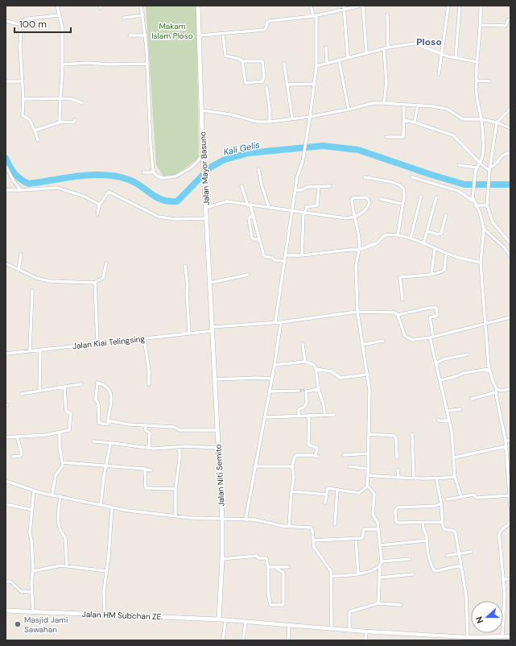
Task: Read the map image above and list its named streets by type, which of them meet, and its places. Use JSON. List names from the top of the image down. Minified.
{"streets":{"main road":["Jalan Mayor Basuno","Jalan Niti Semito","Jalan HM Subchan ZE."],"street":["Jalan Kiai Telingsing"]},"crossings":[["Jalan Mayor Basuno","Jalan Kiai Telingsing"],["Jalan Mayor Basuno","Jalan Niti Semito"],["Jalan Kiai Telingsing","Jalan Niti Semito"],["Jalan Niti Semito","Jalan HM Subchan ZE."]],"districts":["Ploso"],"water":["Kali Gelis"],"parks":["Makam Islam Ploso"],"places":["Masjid Jami Sawahan"],"scale_bar":"100 m","north":"left"}
